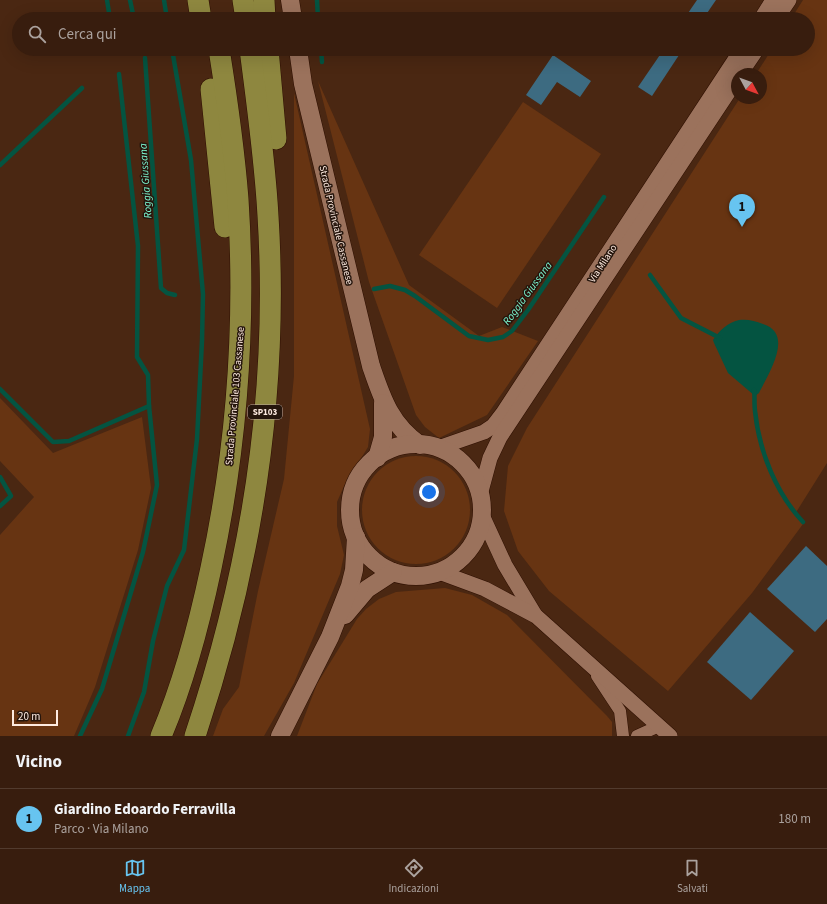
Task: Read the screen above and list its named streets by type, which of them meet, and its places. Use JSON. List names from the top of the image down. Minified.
{"streets":{"highway":["Strada Provinciale 103 Cassanese","SP103"],"main road":["Strada Provinciale Cassanese"],"street":["Via Milano"]},"crossings":[["Strada Provinciale Cassanese","Via Milano"]],"water":["Roggia Giussana"],"scale_bar":"20 m","north":"bottom right","page":{"search":"Cerca qui","pins":"1","scale":"20 m","heading":"Vicino","list":[{"mark":"1","name":"Giardino Edoardo Ferravilla","note":"Parco · Via Milano","value":"180 m"}],"nav":["Mappa","Indicazioni","Salvati"]}}
